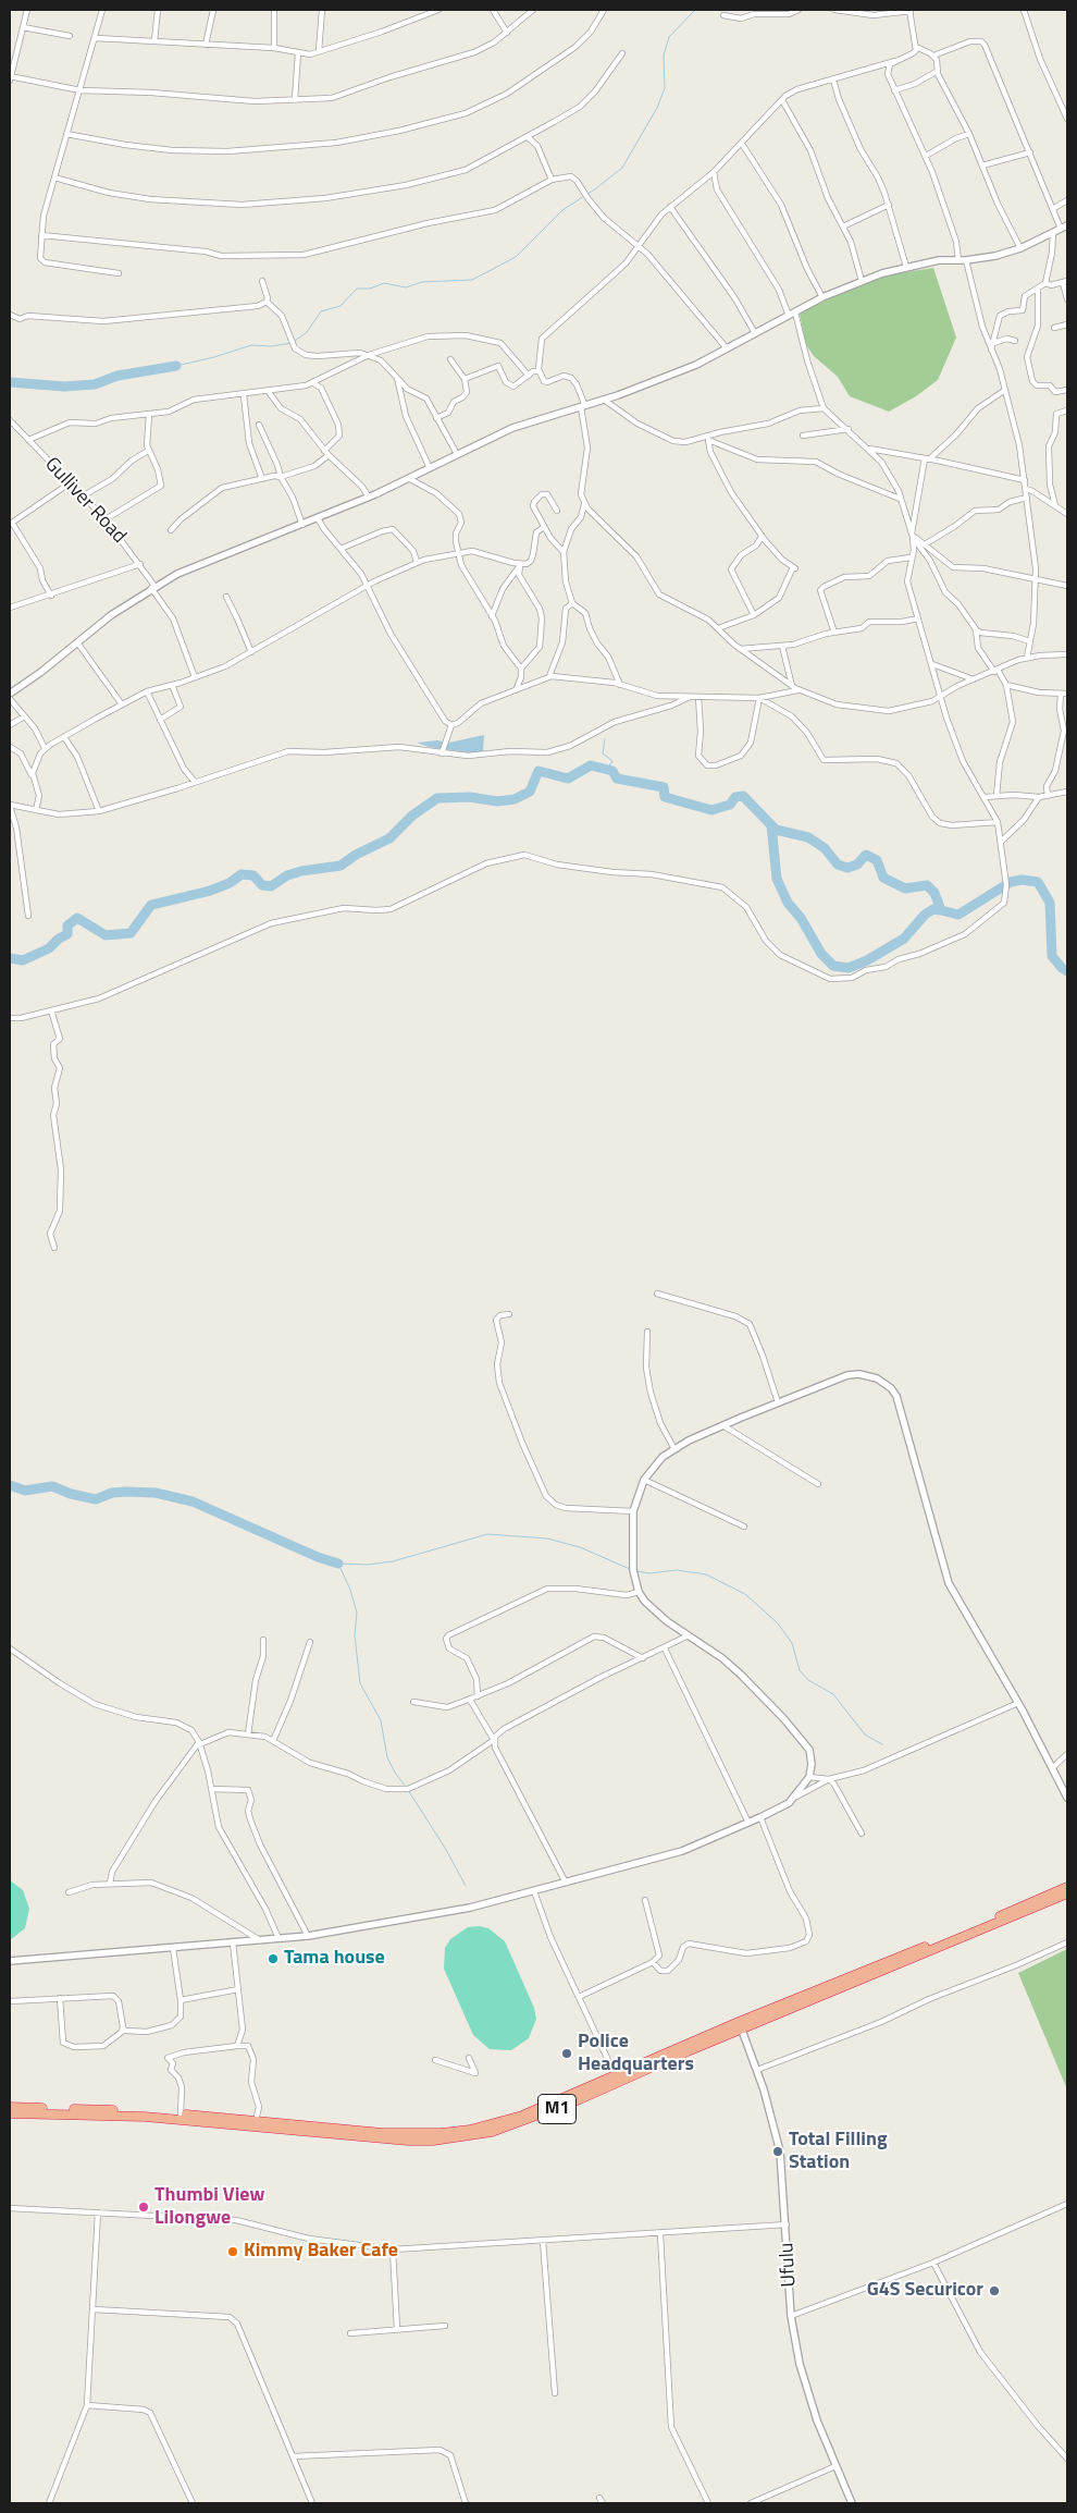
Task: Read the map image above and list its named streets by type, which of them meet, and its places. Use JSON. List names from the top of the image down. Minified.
{"streets":{"highway":["M1"],"street":["Gulliver Road","Ufulu"]},"crossings":[["M1","Ufulu"]],"places":["Tama house","Police Headquarters","Total Filling Station","Thumbi View Lilongwe","Kimmy Baker Cafe","G4S Securicor"]}
